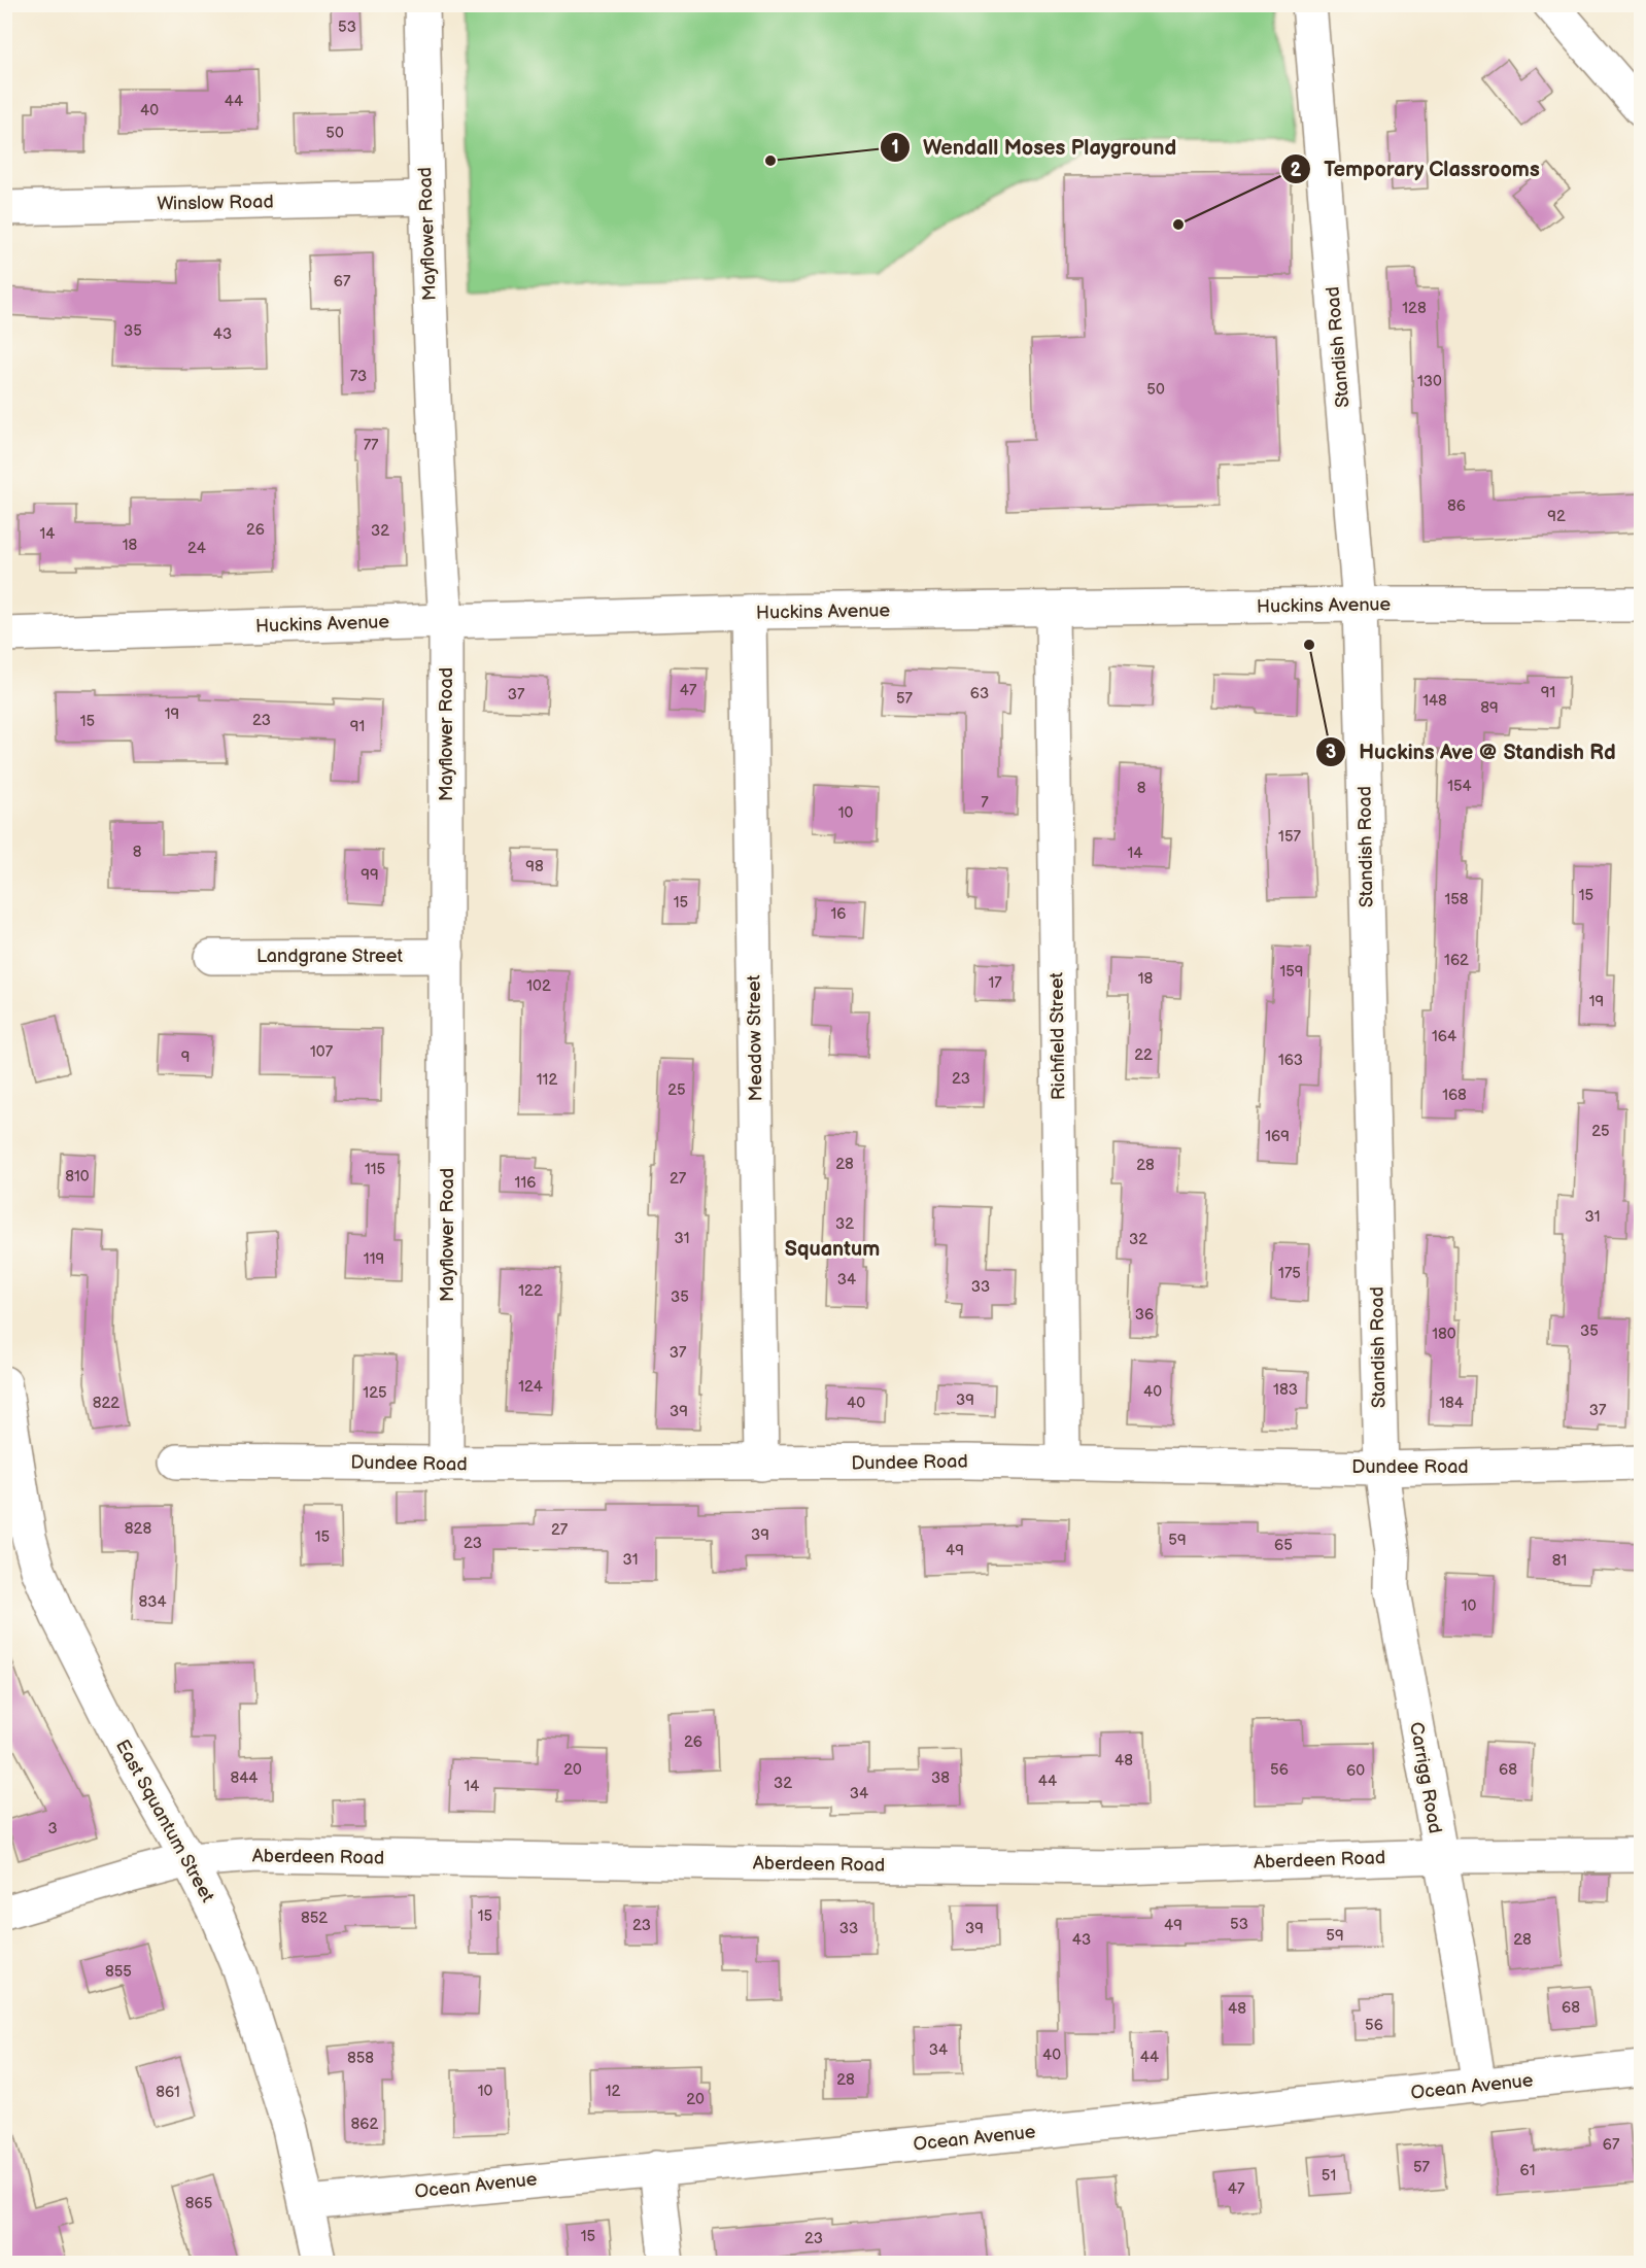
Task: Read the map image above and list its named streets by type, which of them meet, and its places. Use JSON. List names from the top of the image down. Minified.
{"streets":{"street":["Winslow Road","Mayflower Road","Standish Road","Huckins Avenue","Landgrane Street","Richfield Street","Meadow Street","Dundee Road","Carrigg Road","East Squantum Street","Aberdeen Road","Ocean Avenue"]},"crossings":[["Winslow Road","Mayflower Road"],["Mayflower Road","Huckins Avenue"],["Mayflower Road","Landgrane Street"],["Mayflower Road","Dundee Road"],["Standish Road","Huckins Avenue"],["Standish Road","Dundee Road"],["Standish Road","Carrigg Road"],["Huckins Avenue","Richfield Street"],["Huckins Avenue","Meadow Street"],["Richfield Street","Dundee Road"],["Meadow Street","Dundee Road"],["Dundee Road","Carrigg Road"],["Carrigg Road","Aberdeen Road"],["Carrigg Road","Ocean Avenue"],["East Squantum Street","Aberdeen Road"],["East Squantum Street","Ocean Avenue"]],"districts":["Squantum"],"places":["Wendall Moses Playground","Temporary Classrooms","Huckins Ave @ Standish Rd"],"house_numbers":["53","44","40","50","67","128","35","43","73","130","50","77","86","92","26","32","14","18","24","47","91","63","37","57","148","89","19","23","15","91","154","8","7","10","157","8","14","98","99","15","158","15","16","162","159","18","17","102","19","164","107","22","9","163","23","112","25","168","25","169","28","28","115","810","27","116","31","32","31","32","119","175","34","33","122","35","36","35","180","37","124","183","40","125","39","822","40","184","37","39","828","27","39","15","59","23","65","49","31","81","834","10","26","48","20","56","68","60","844","38","44","32","14","34","3","15","852","53","23","49","33","39","59","43","28","855","68","48","56","34","40","44","858","28","10","12","861","20","862","67","57","61","51","47","865","15","23"]}
